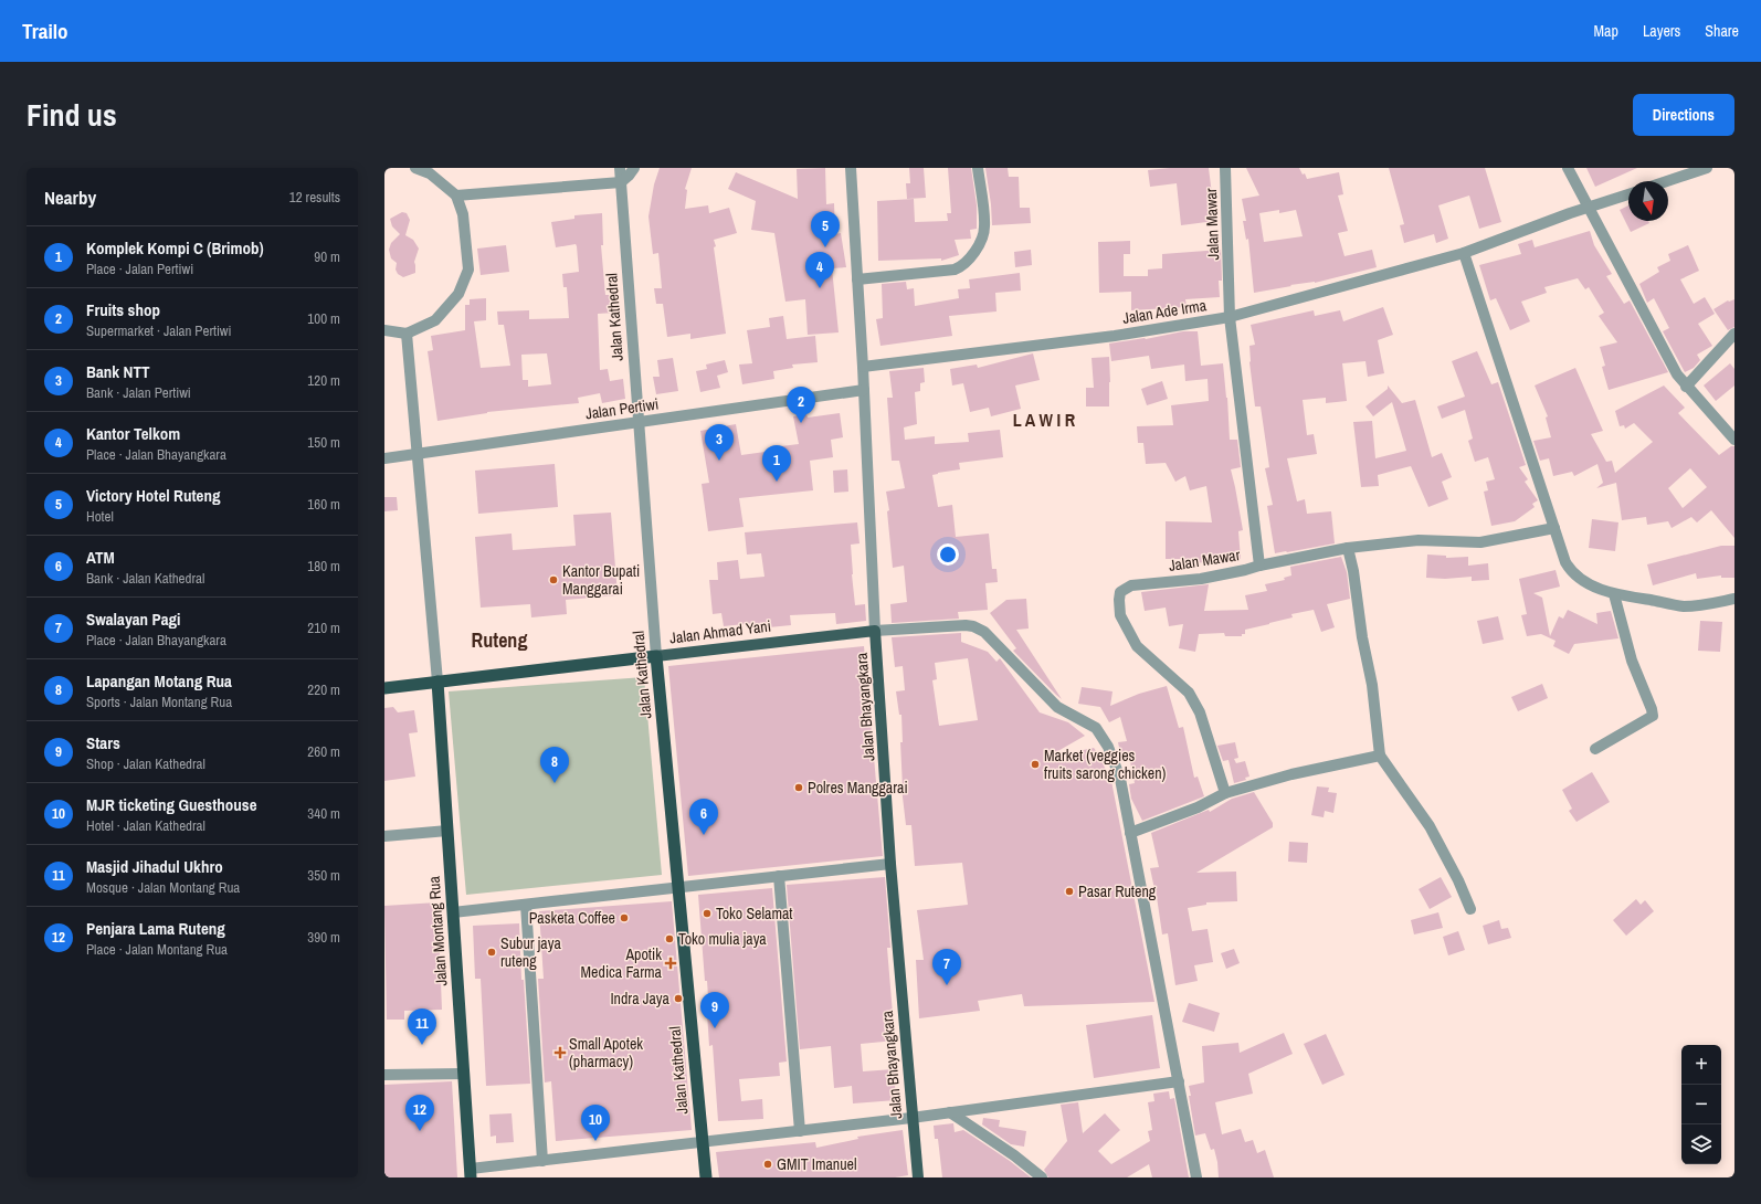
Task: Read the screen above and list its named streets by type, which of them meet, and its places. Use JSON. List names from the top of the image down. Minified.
{"streets":{"highway":["Jalan Kathedral","Jalan Ahmad Yani","Jalan Montang Rua"],"main road":["Jalan Bhayangkara"],"street":["Jalan Mawar","Jalan Ade Irma","Jalan Pertiwi"]},"crossings":[["Jalan Mawar","Jalan Ade Irma"],["Jalan Ade Irma","Jalan Bhayangkara"],["Jalan Kathedral","Jalan Pertiwi"],["Jalan Kathedral","Jalan Ahmad Yani"],["Jalan Pertiwi","Jalan Bhayangkara"],["Jalan Ahmad Yani","Jalan Bhayangkara"],["Jalan Ahmad Yani","Jalan Montang Rua"]],"districts":["L A W I R","Ruteng"],"places":{"other":["Kantor Bupati Manggarai","Market (veggies fruits sarong chicken)","Polres Manggarai","Pasar Ruteng","Toko Selamat","Pasketa Coffee","Toko mulia jaya","Subur jaya ruteng","Indra Jaya","GMIT Imanuel"],"health":["Apotik Medica Farma","Small Apotek (pharmacy)"]},"north":"bottom","page":{"header":"Trailo","nav":["Map","Layers","Share"],"title":"Find us","buttons":"Directions","heading":["Nearby","12 results"],"pins":["5","4","2","3","1","8","6","7","9","11","12","10"],"list":[{"mark":"1","name":"Komplek Kompi C (Brimob)","note":"Place · Jalan Pertiwi","value":"90 m"},{"mark":"2","name":"Fruits shop","note":"Supermarket · Jalan Pertiwi","value":"100 m"},{"mark":"3","name":"Bank NTT","note":"Bank · Jalan Pertiwi","value":"120 m"},{"mark":"4","name":"Kantor Telkom","note":"Place · Jalan Bhayangkara","value":"150 m"},{"mark":"5","name":"Victory Hotel Ruteng","note":"Hotel","value":"160 m"},{"mark":"6","name":"ATM","note":"Bank · Jalan Kathedral","value":"180 m"},{"mark":"7","name":"Swalayan Pagi","note":"Place · Jalan Bhayangkara","value":"210 m"},{"mark":"8","name":"Lapangan Motang Rua","note":"Sports · Jalan Montang Rua","value":"220 m"},{"mark":"9","name":"Stars","note":"Shop · Jalan Kathedral","value":"260 m"},{"mark":"10","name":"MJR ticketing Guesthouse","note":"Hotel · Jalan Kathedral","value":"340 m"},{"mark":"11","name":"Masjid Jihadul Ukhro","note":"Mosque · Jalan Montang Rua","value":"350 m"},{"mark":"12","name":"Penjara Lama Ruteng","note":"Place · Jalan Montang Rua","value":"390 m"}],"map_buttons":["+","−"]}}
